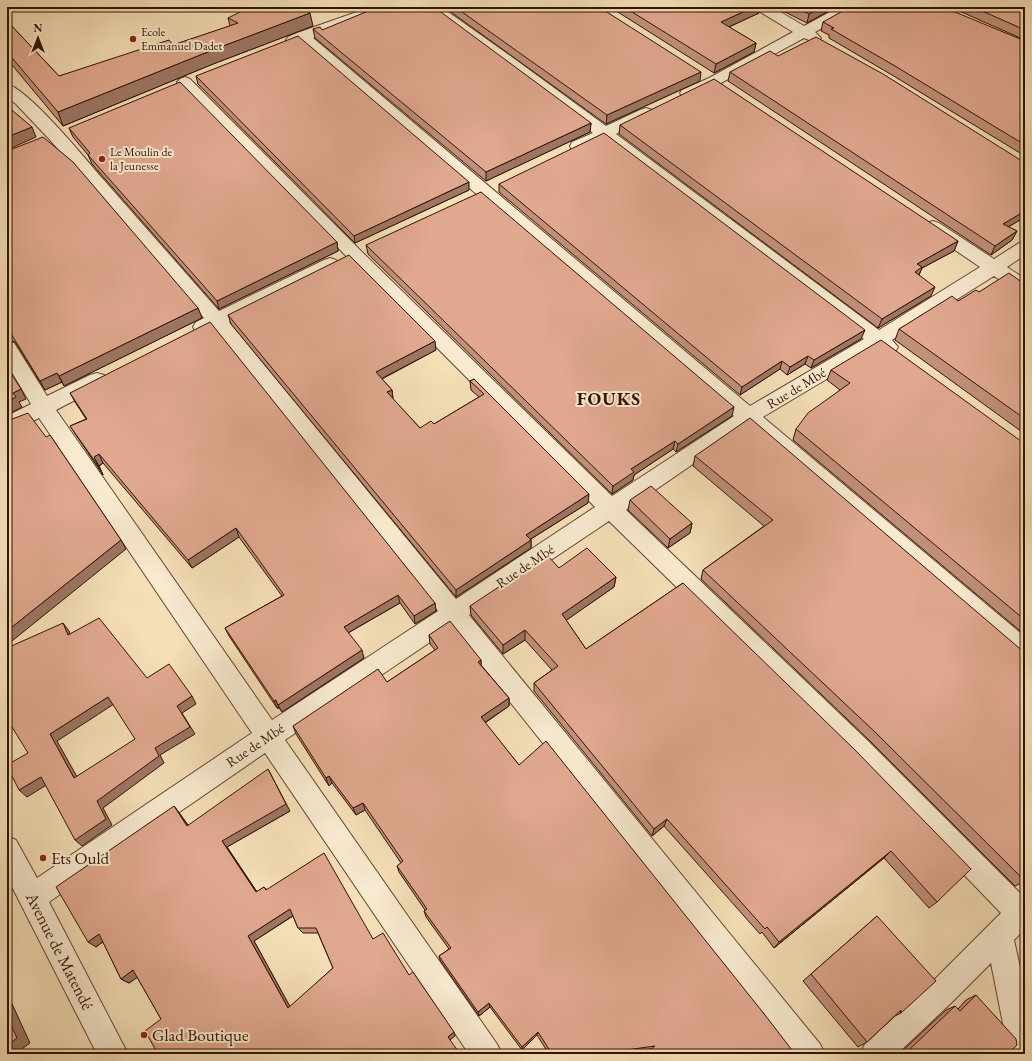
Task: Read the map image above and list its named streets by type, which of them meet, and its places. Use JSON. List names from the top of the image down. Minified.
{"streets":{"street":["Rue de Mbé","Avenue de Matendé"]},"crossings":[["Rue de Mbé","Avenue de Matendé"]],"districts":["FOUKS"],"places":["Ecole Emmanuel Dadet","Le Moulin de la Jeunesse","Ets Ould","Glad Boutique"],"north":"top"}
